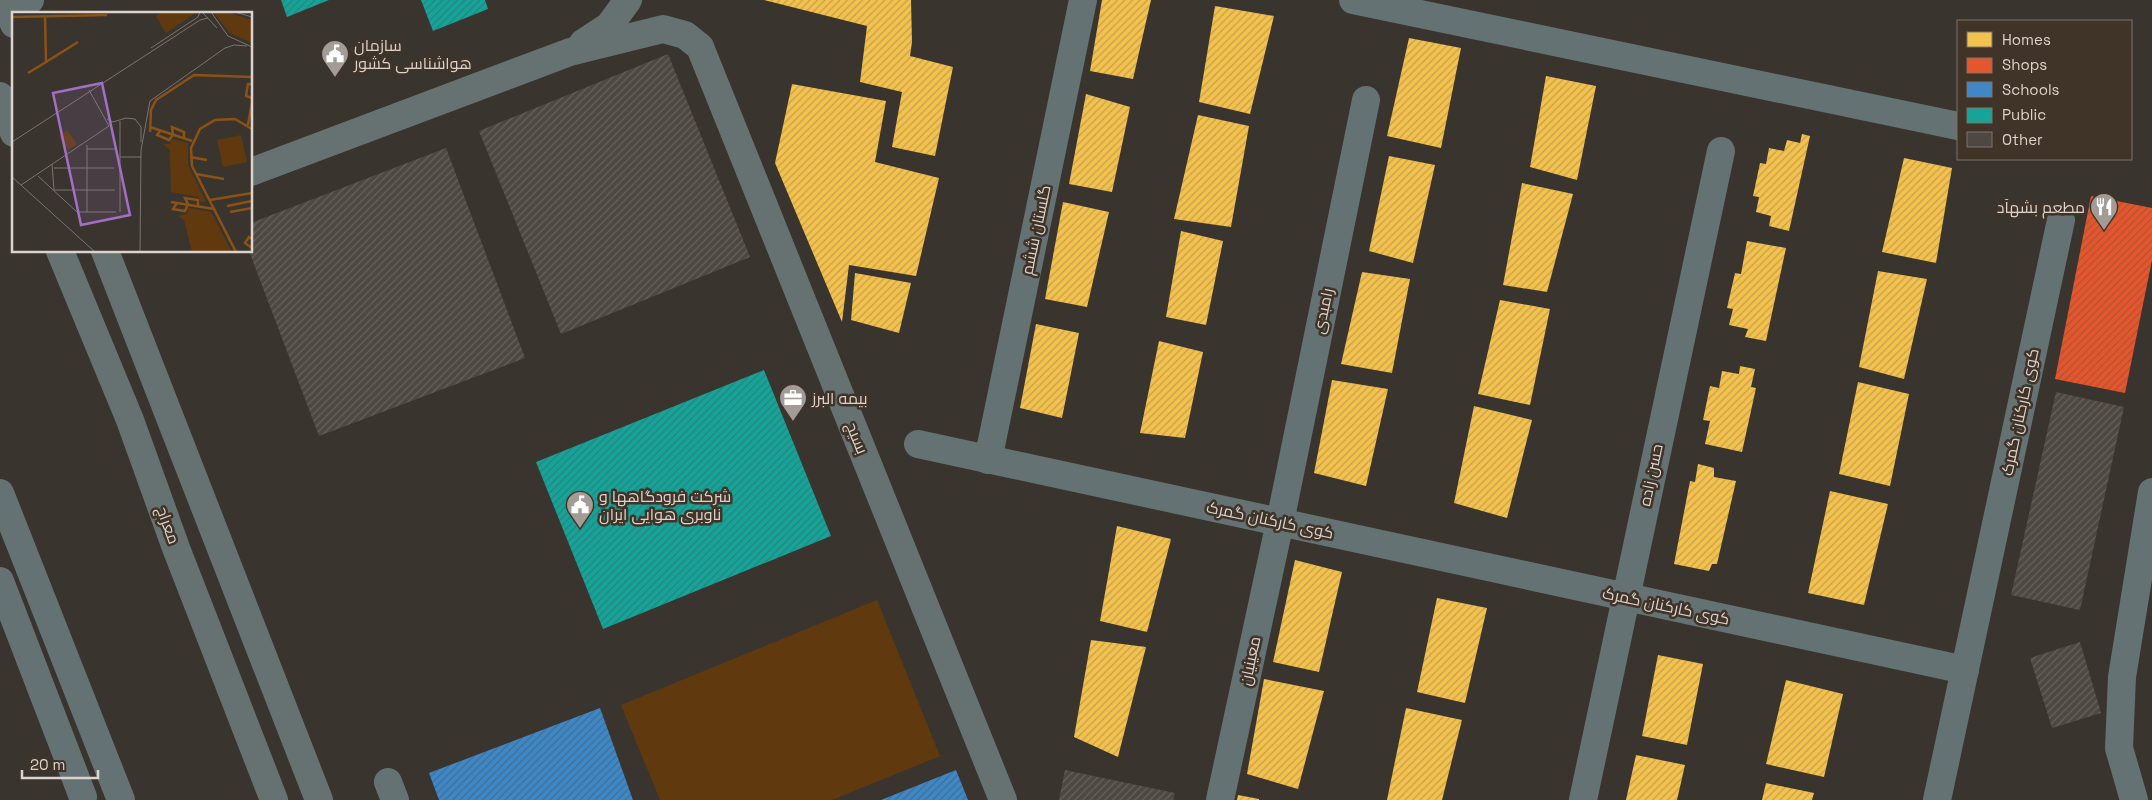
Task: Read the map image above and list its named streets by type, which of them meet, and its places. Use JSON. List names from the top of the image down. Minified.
{"streets":{"main road":["بسیج","معراج"],"street":["گلستان ششم","رامبدی","کوی کارکنان گمرک","حسن زاده","معینیان"]},"crossings":[["گلستان ششم","کوی کارکنان گمرک"],["رامبدی","کوی کارکنان گمرک"],["رامبدی","معینیان"],["کوی کارکنان گمرک","حسن زاده"],["کوی کارکنان گمرک","معینیان"]],"places":{"public building":["سازمان هواشناسی کشور","شرکت فرودگاهها و ناوبری هوایی ایران"],"restaurant":["مطعم بشهآد"],"office":["بیمه البرز"]},"legend":["Homes","Shops","Schools","Public","Other"],"scale_bar":"20 m"}
